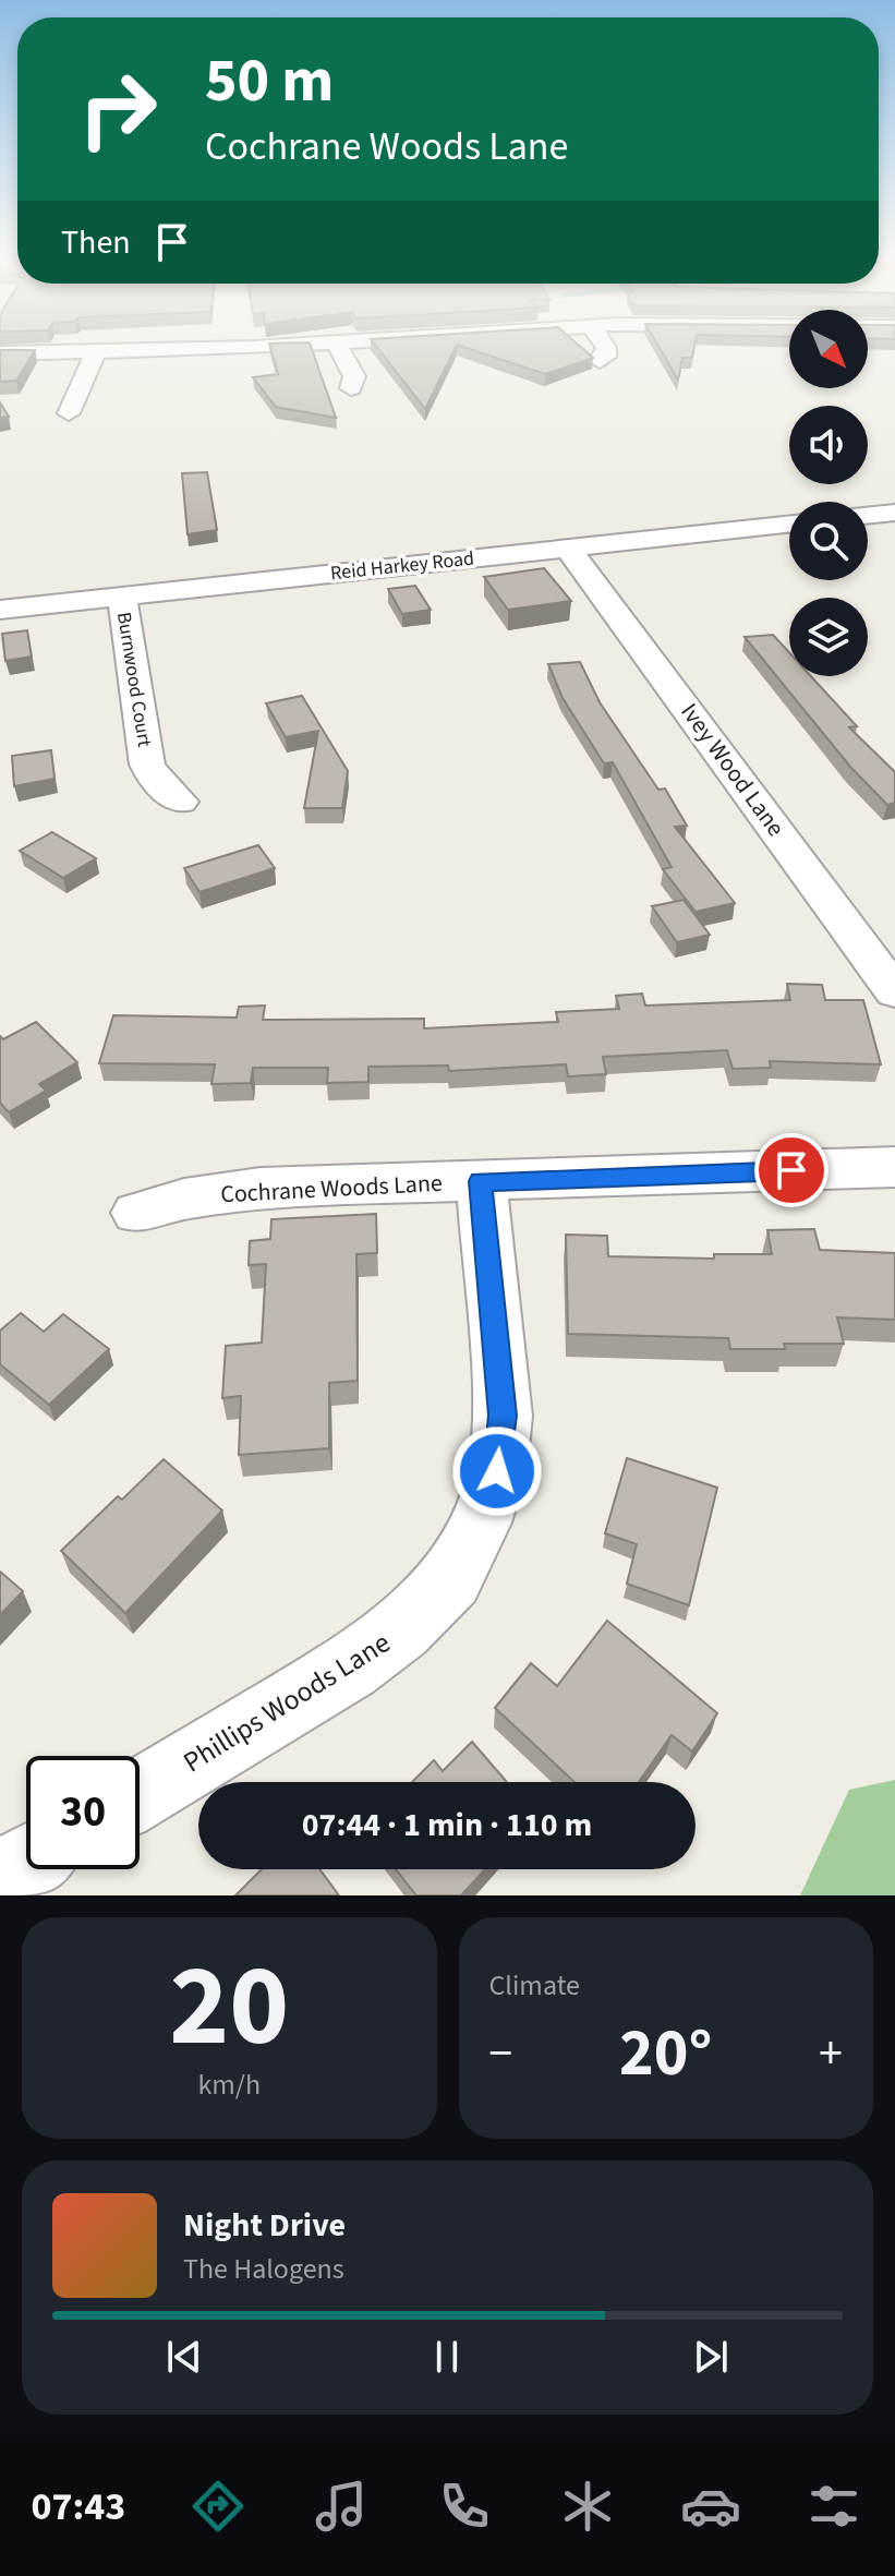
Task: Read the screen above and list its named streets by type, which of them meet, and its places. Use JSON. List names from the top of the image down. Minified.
{"streets":{"street":["Reid Harkey Road","Burnwood Court","Ivey Wood Lane","Cochrane Woods Lane","Phillips Woods Lane"]},"crossings":[["Reid Harkey Road","Burnwood Court"],["Reid Harkey Road","Ivey Wood Lane"],["Cochrane Woods Lane","Phillips Woods Lane"]],"north":"bottom right","page":{"turn":["50 m","Cochrane Woods Lane"],"then":"Then","limit":"30","trip":"07:44 · 1 min · 110 m","tile":[["20","km/h"],"Climate"],"heat":["−","20°","+"],"song":["Night Drive","The Halogens"],"tabs":"07:43"}}
